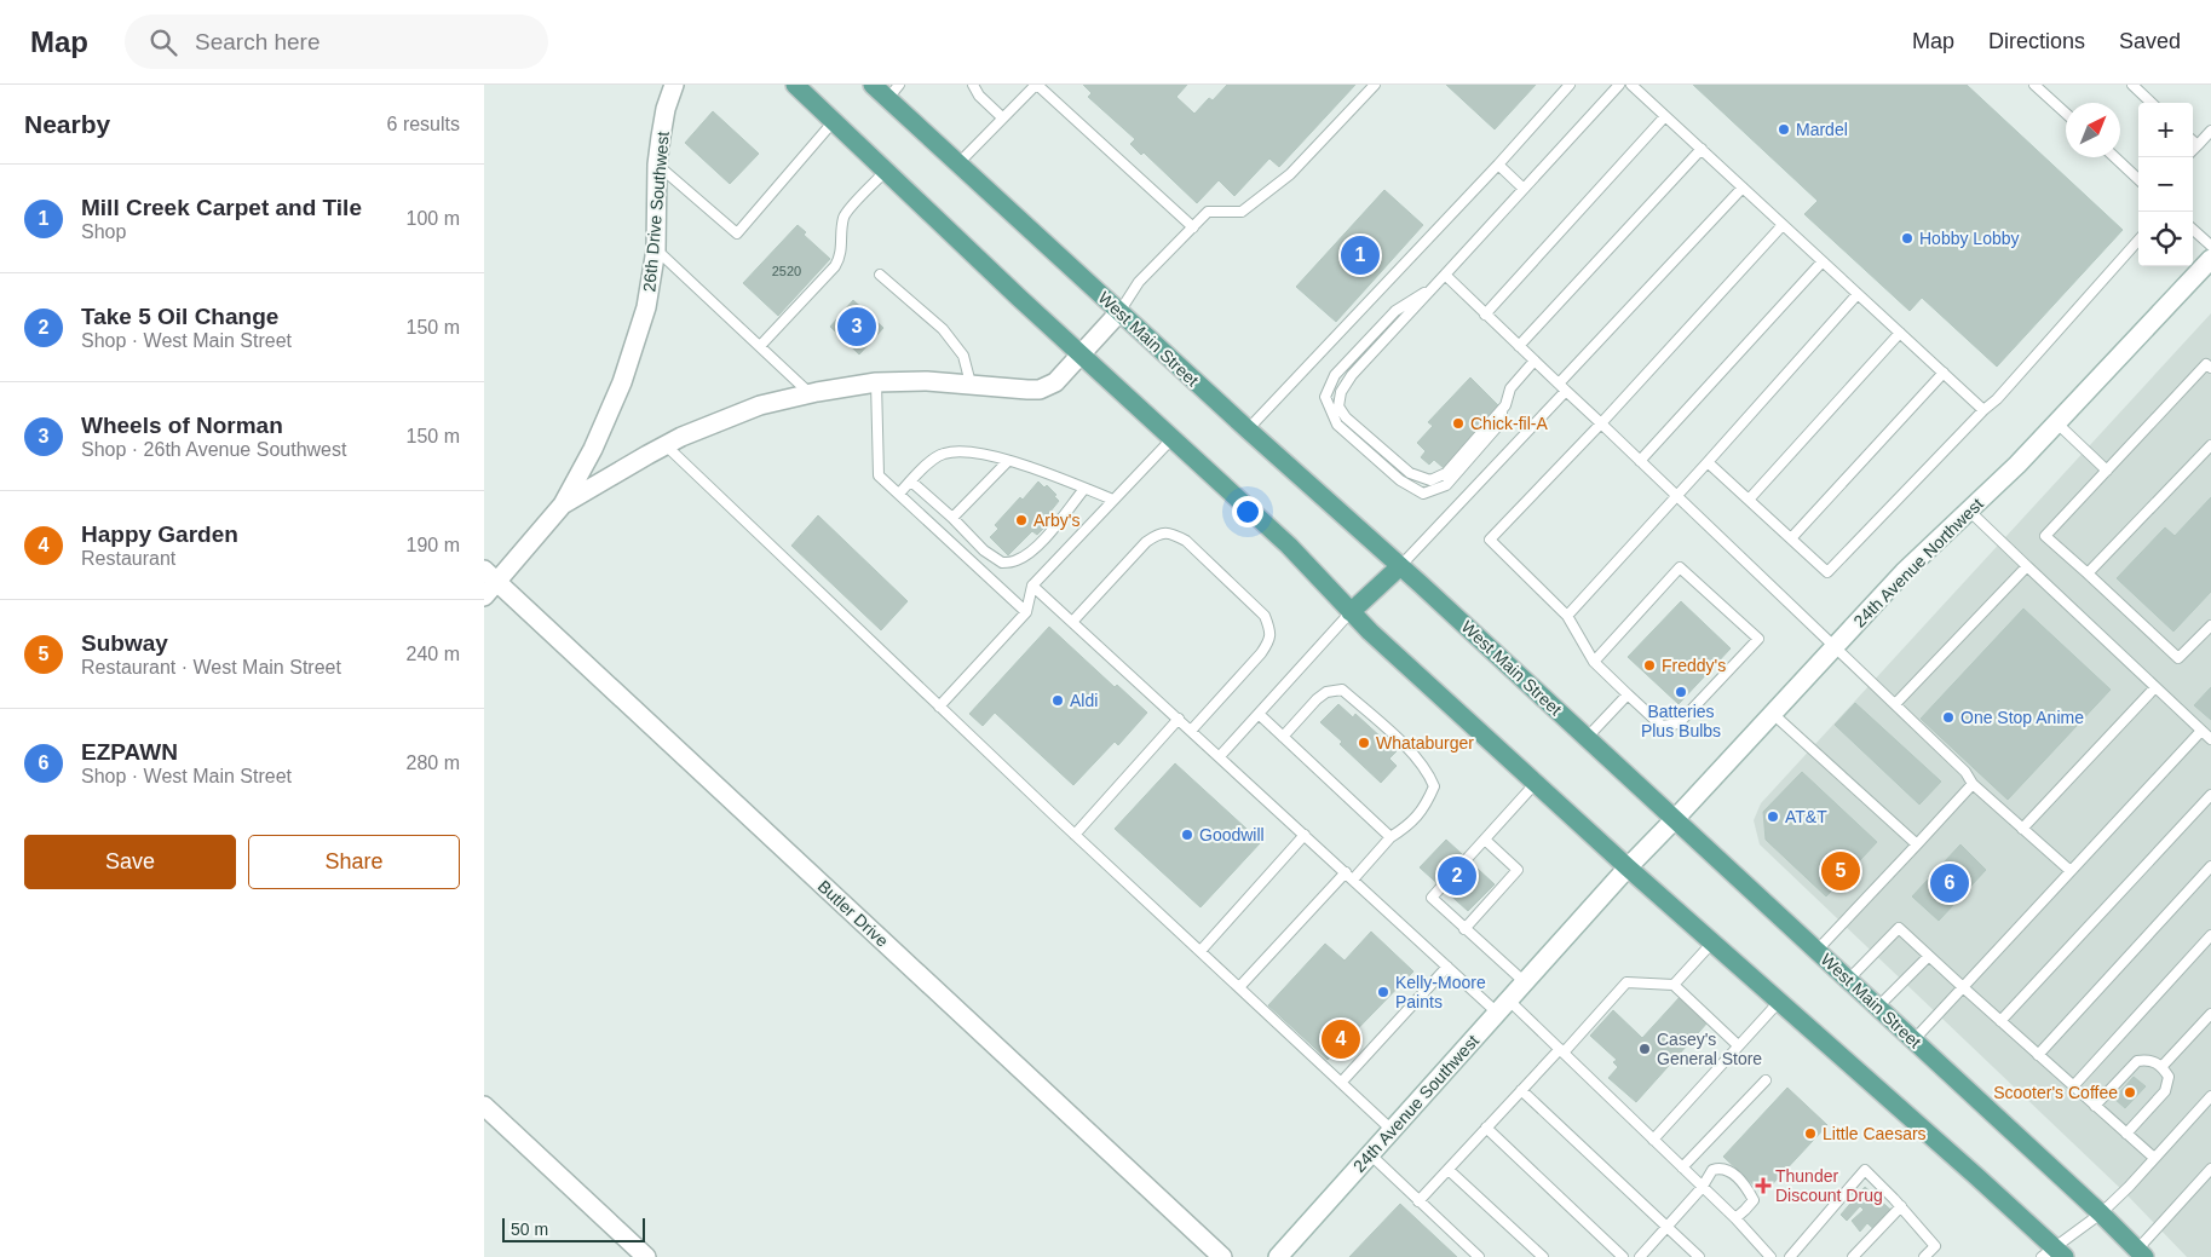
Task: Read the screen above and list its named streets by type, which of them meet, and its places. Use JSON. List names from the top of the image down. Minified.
{"streets":{"main road":["West Main Street"],"street":["26th Drive Southwest","24th Avenue Northwest","Butler Drive","24th Avenue Southwest"]},"crossings":[["West Main Street","24th Avenue Northwest"],["24th Avenue Northwest","24th Avenue Southwest"]],"places":{"other":["Mardel","Hobby Lobby","Chick-fil-A","Arby's","Freddy's","Batteries Plus Bulbs","Aldi","One Stop Anime","Whataburger","AT&T","Goodwill","Kelly-Moore Paints","Casey's General Store","Scooter's Coffee","Little Caesars"],"health":["Thunder Discount Drug"]},"house_numbers":["2520"],"scale_bar":"50 m","north":"top right","page":{"header":"Map","search":"Search here","nav":["Map","Directions","Saved"],"heading":["Nearby","6 results"],"map_buttons":["+","−"],"list":[{"mark":"1","name":"Mill Creek Carpet and Tile","note":"Shop","value":"100 m"},{"mark":"2","name":"Take 5 Oil Change","note":"Shop · West Main Street","value":"150 m"},{"mark":"3","name":"Wheels of Norman","note":"Shop · 26th Avenue Southwest","value":"150 m"},{"mark":"4","name":"Happy Garden","note":"Restaurant","value":"190 m"},{"mark":"5","name":"Subway","note":"Restaurant · West Main Street","value":"240 m"},{"mark":"6","name":"EZPAWN","note":"Shop · West Main Street","value":"280 m"}],"pins":["1","3","5","2","6","4"],"buttons":["Save","Share"],"scale":"50 m"}}
